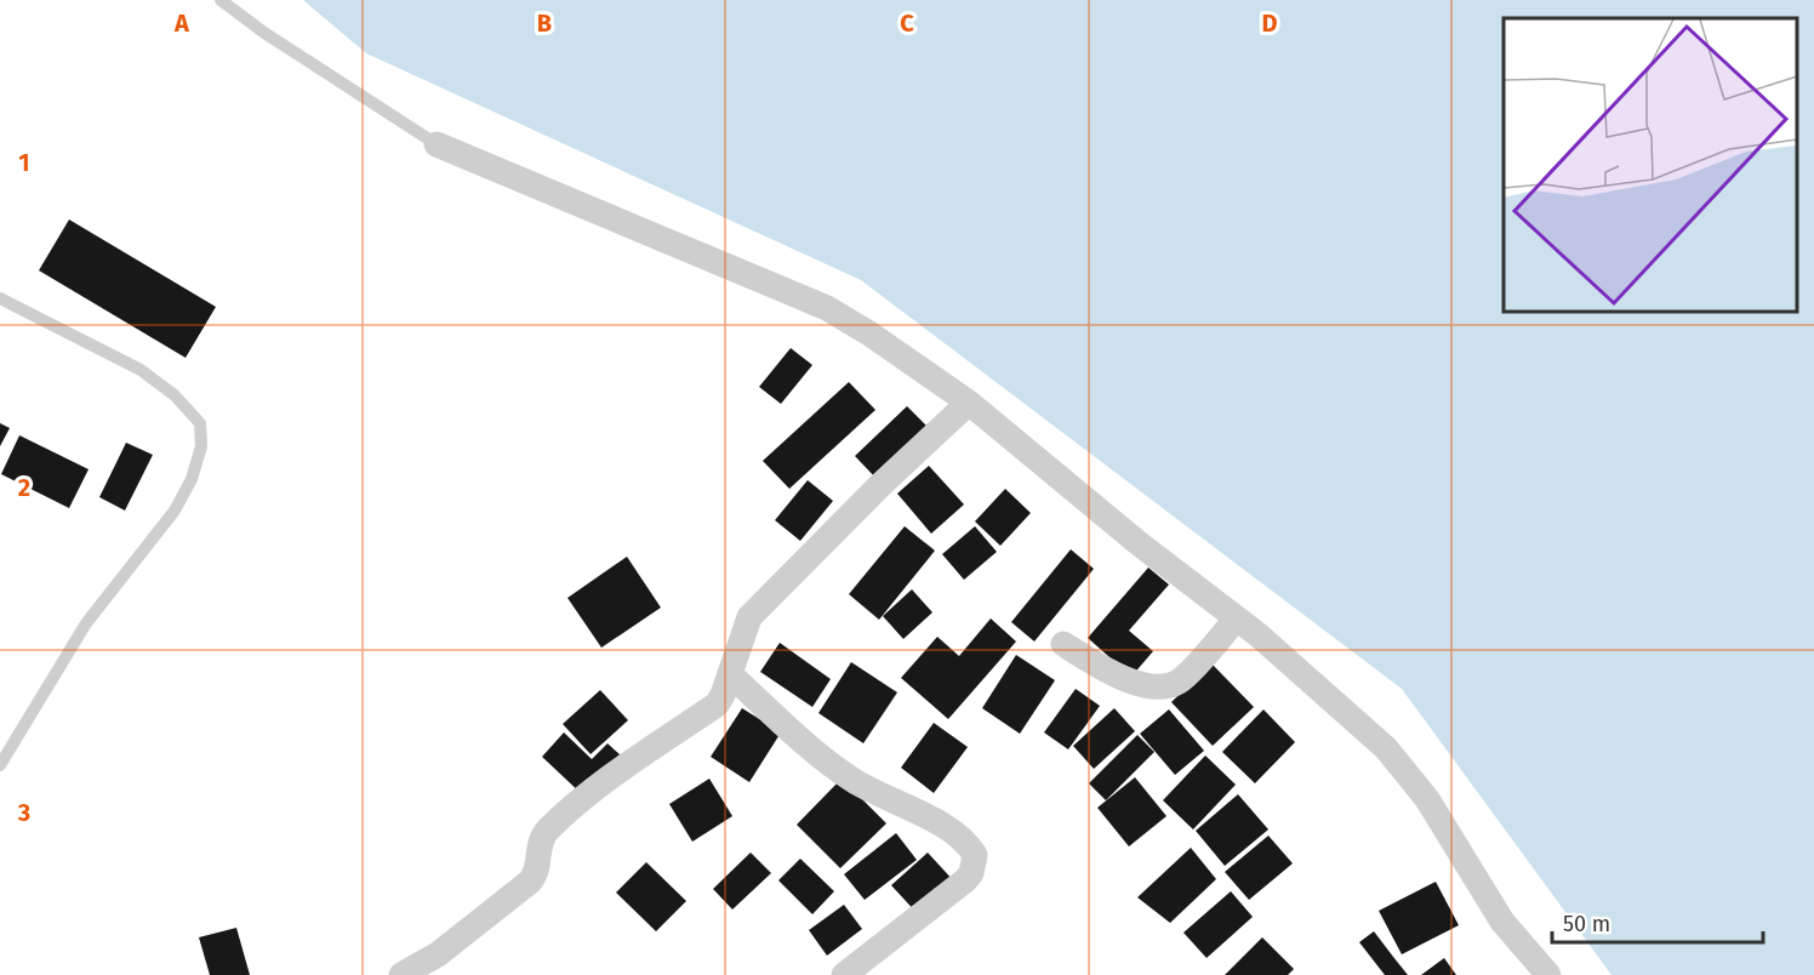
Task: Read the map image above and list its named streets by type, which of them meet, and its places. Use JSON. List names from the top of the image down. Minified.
{"scale_bar":"50 m","grid":{"columns":["A","B","C","D"],"rows":["1","2","3"]}}
